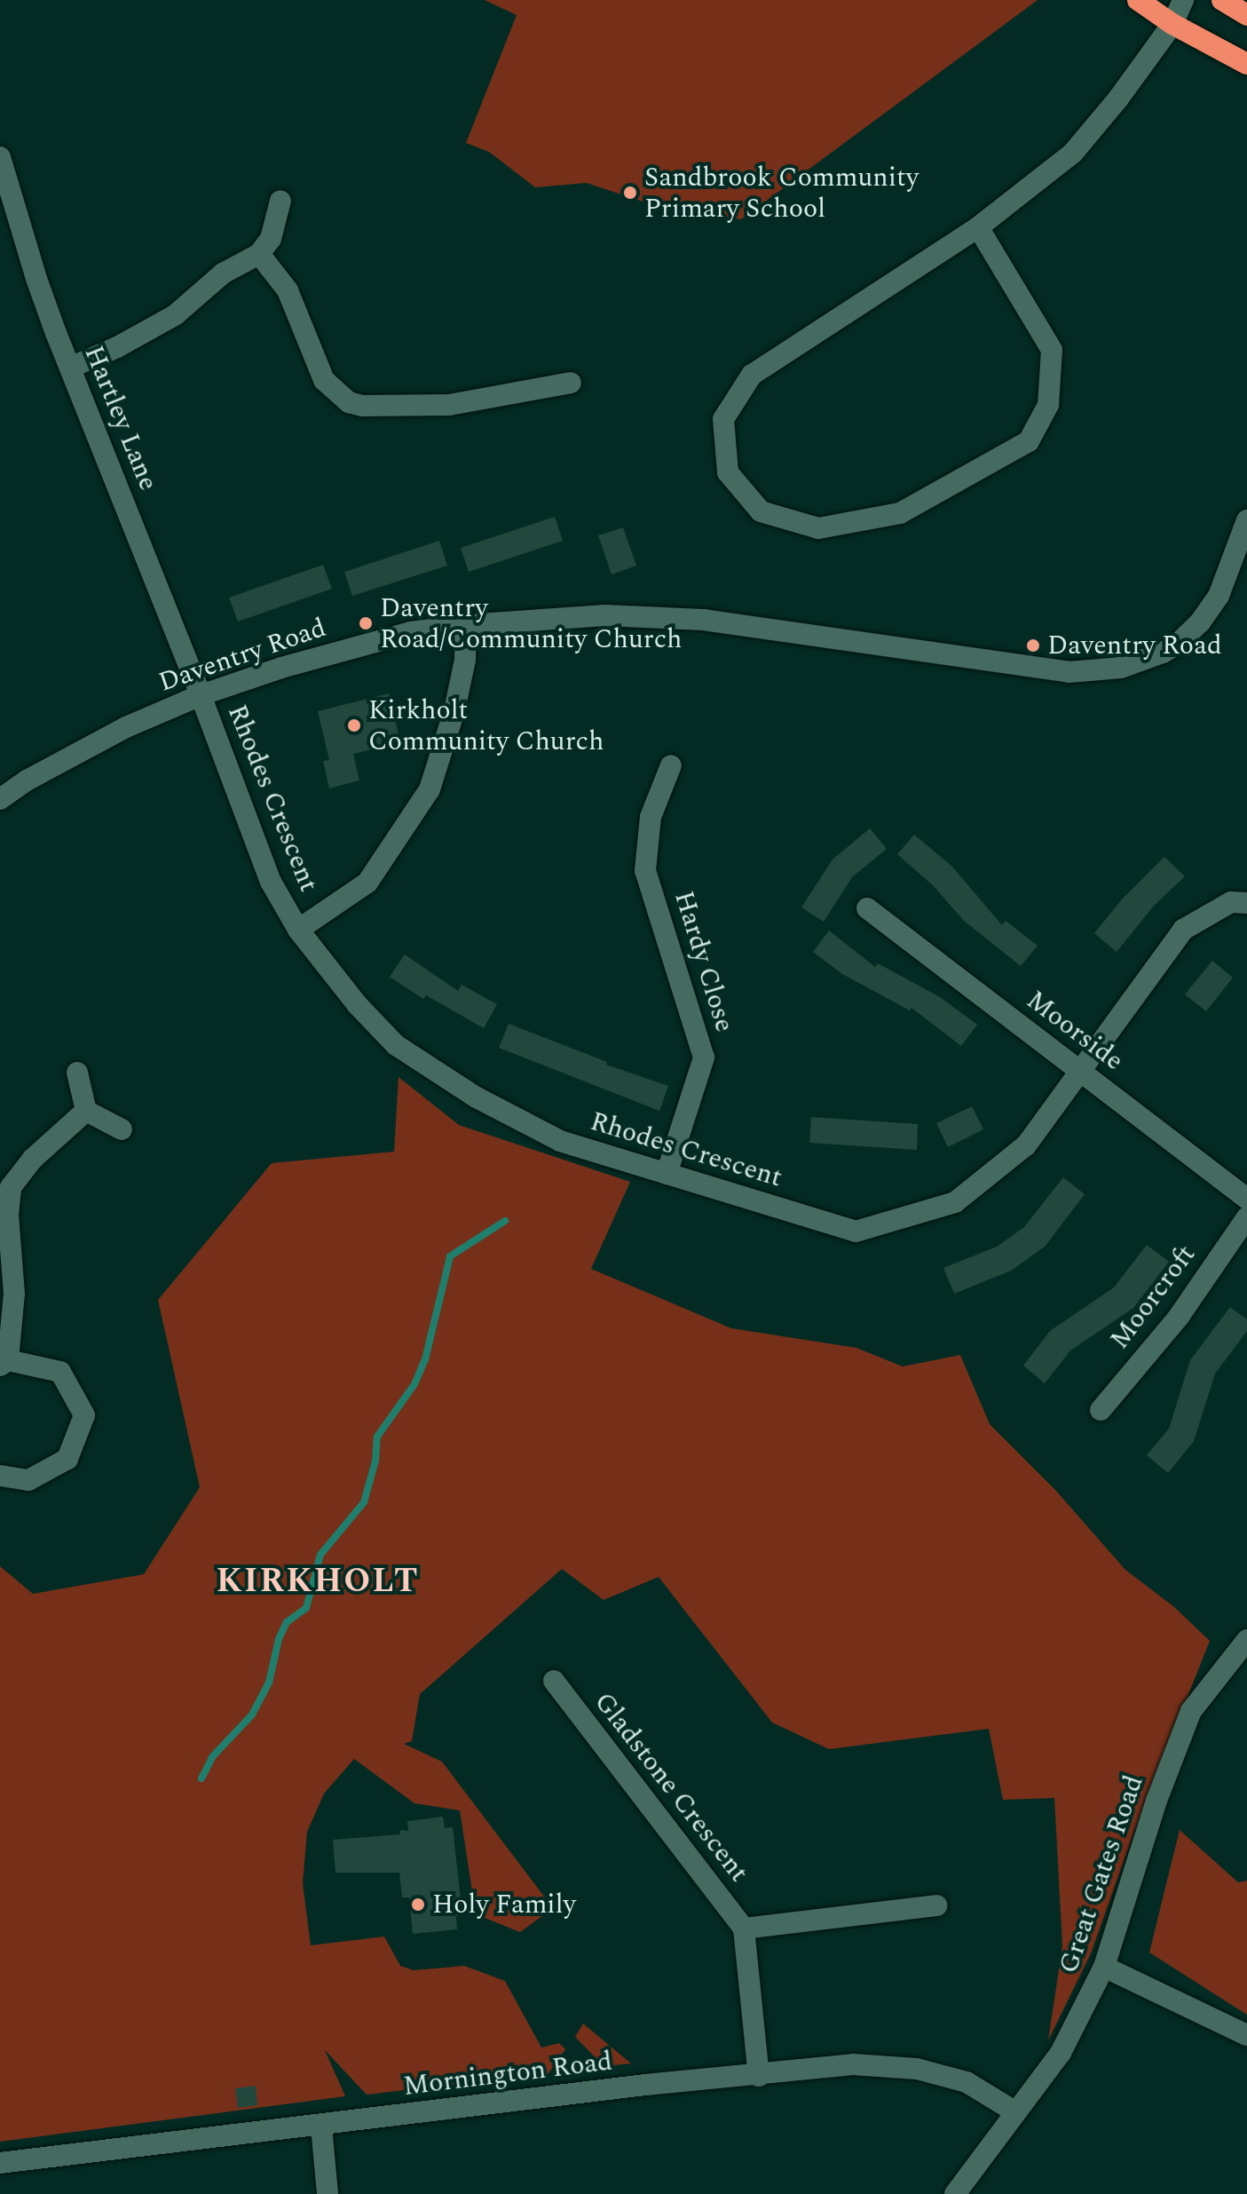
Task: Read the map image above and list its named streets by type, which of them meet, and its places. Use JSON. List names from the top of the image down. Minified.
{"streets":{"street":["Hartley Lane","Daventry Road","Rhodes Crescent","Hardy Close","Moorside","Moorcroft","Gladstone Crescent","Great Gates Road","Mornington Road"]},"crossings":[["Hartley Lane","Daventry Road"],["Hartley Lane","Rhodes Crescent"],["Daventry Road","Rhodes Crescent"],["Rhodes Crescent","Hardy Close"],["Rhodes Crescent","Moorside"],["Great Gates Road","Mornington Road"]],"districts":["KIRKHOLT"],"places":["Sandbrook Community Primary School","Daventry Road/Community Church","Daventry Road","Kirkholt Community Church","Holy Family"]}
